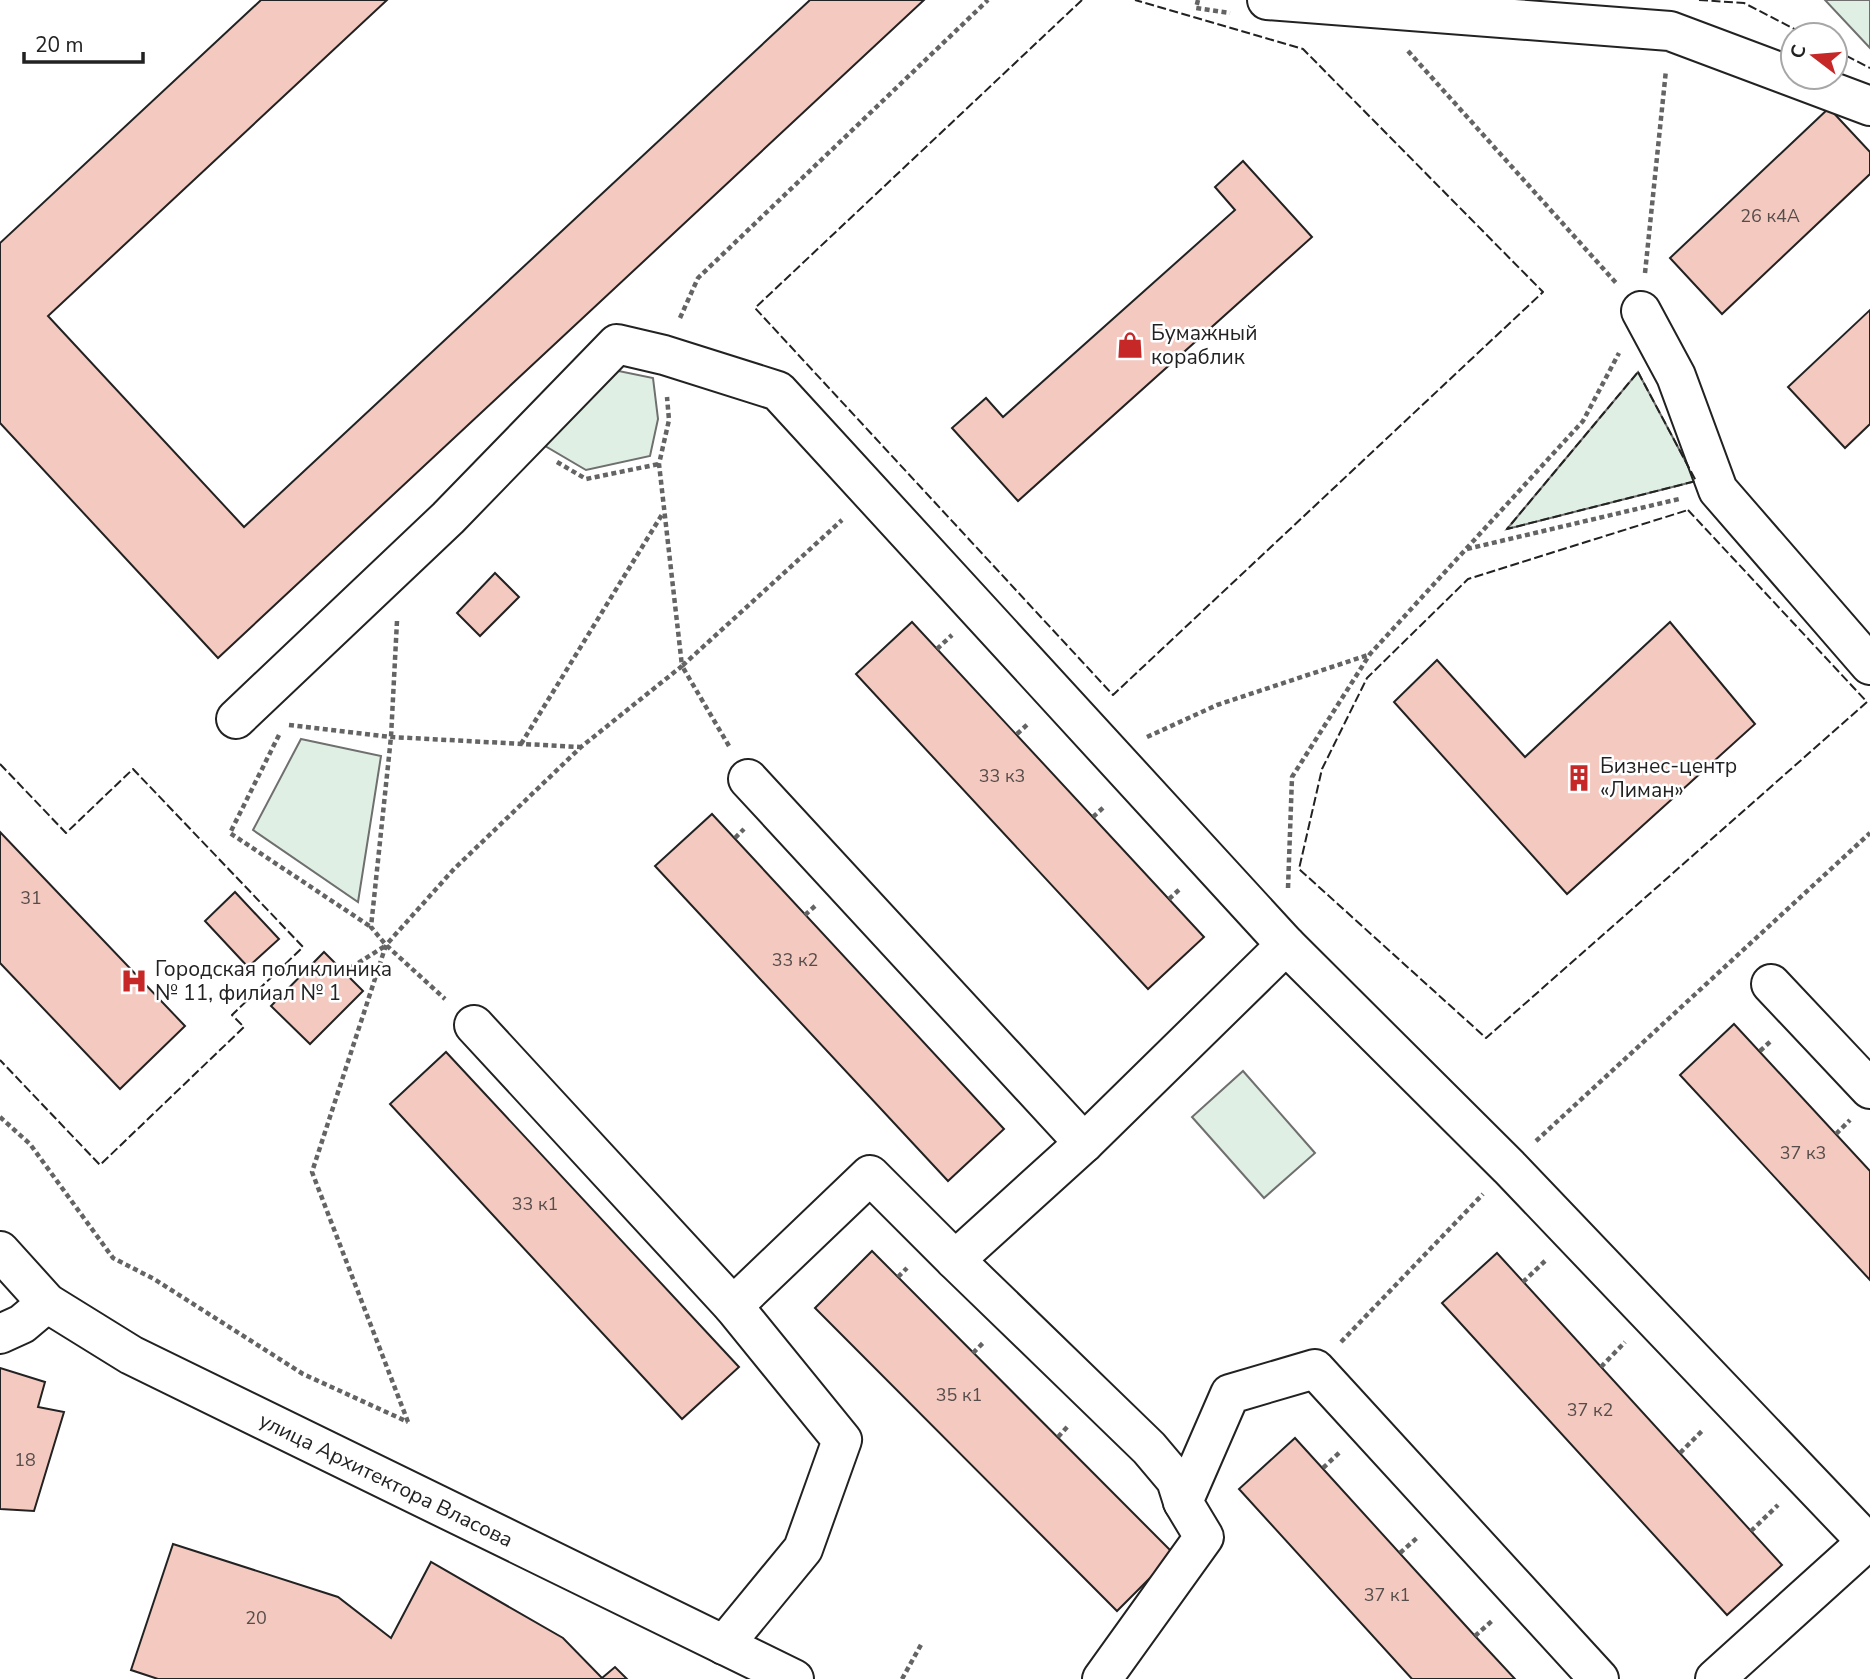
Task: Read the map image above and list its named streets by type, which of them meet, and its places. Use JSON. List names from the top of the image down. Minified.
{"streets":{"street":["улица Архитектора Власова"]},"places":{"shop":["Бумажный кораблик"],"building":["Бизнес-центр «Лиман»"],"hospital":["Городская поликлиника № 11, филиал № 1"]},"house_numbers":["26 к4А","33 к3","31","33 к2","37 к3","33 к1","35 к1","37 к2","18","37 к1","20"],"scale_bar":"20 m","north":"left"}
